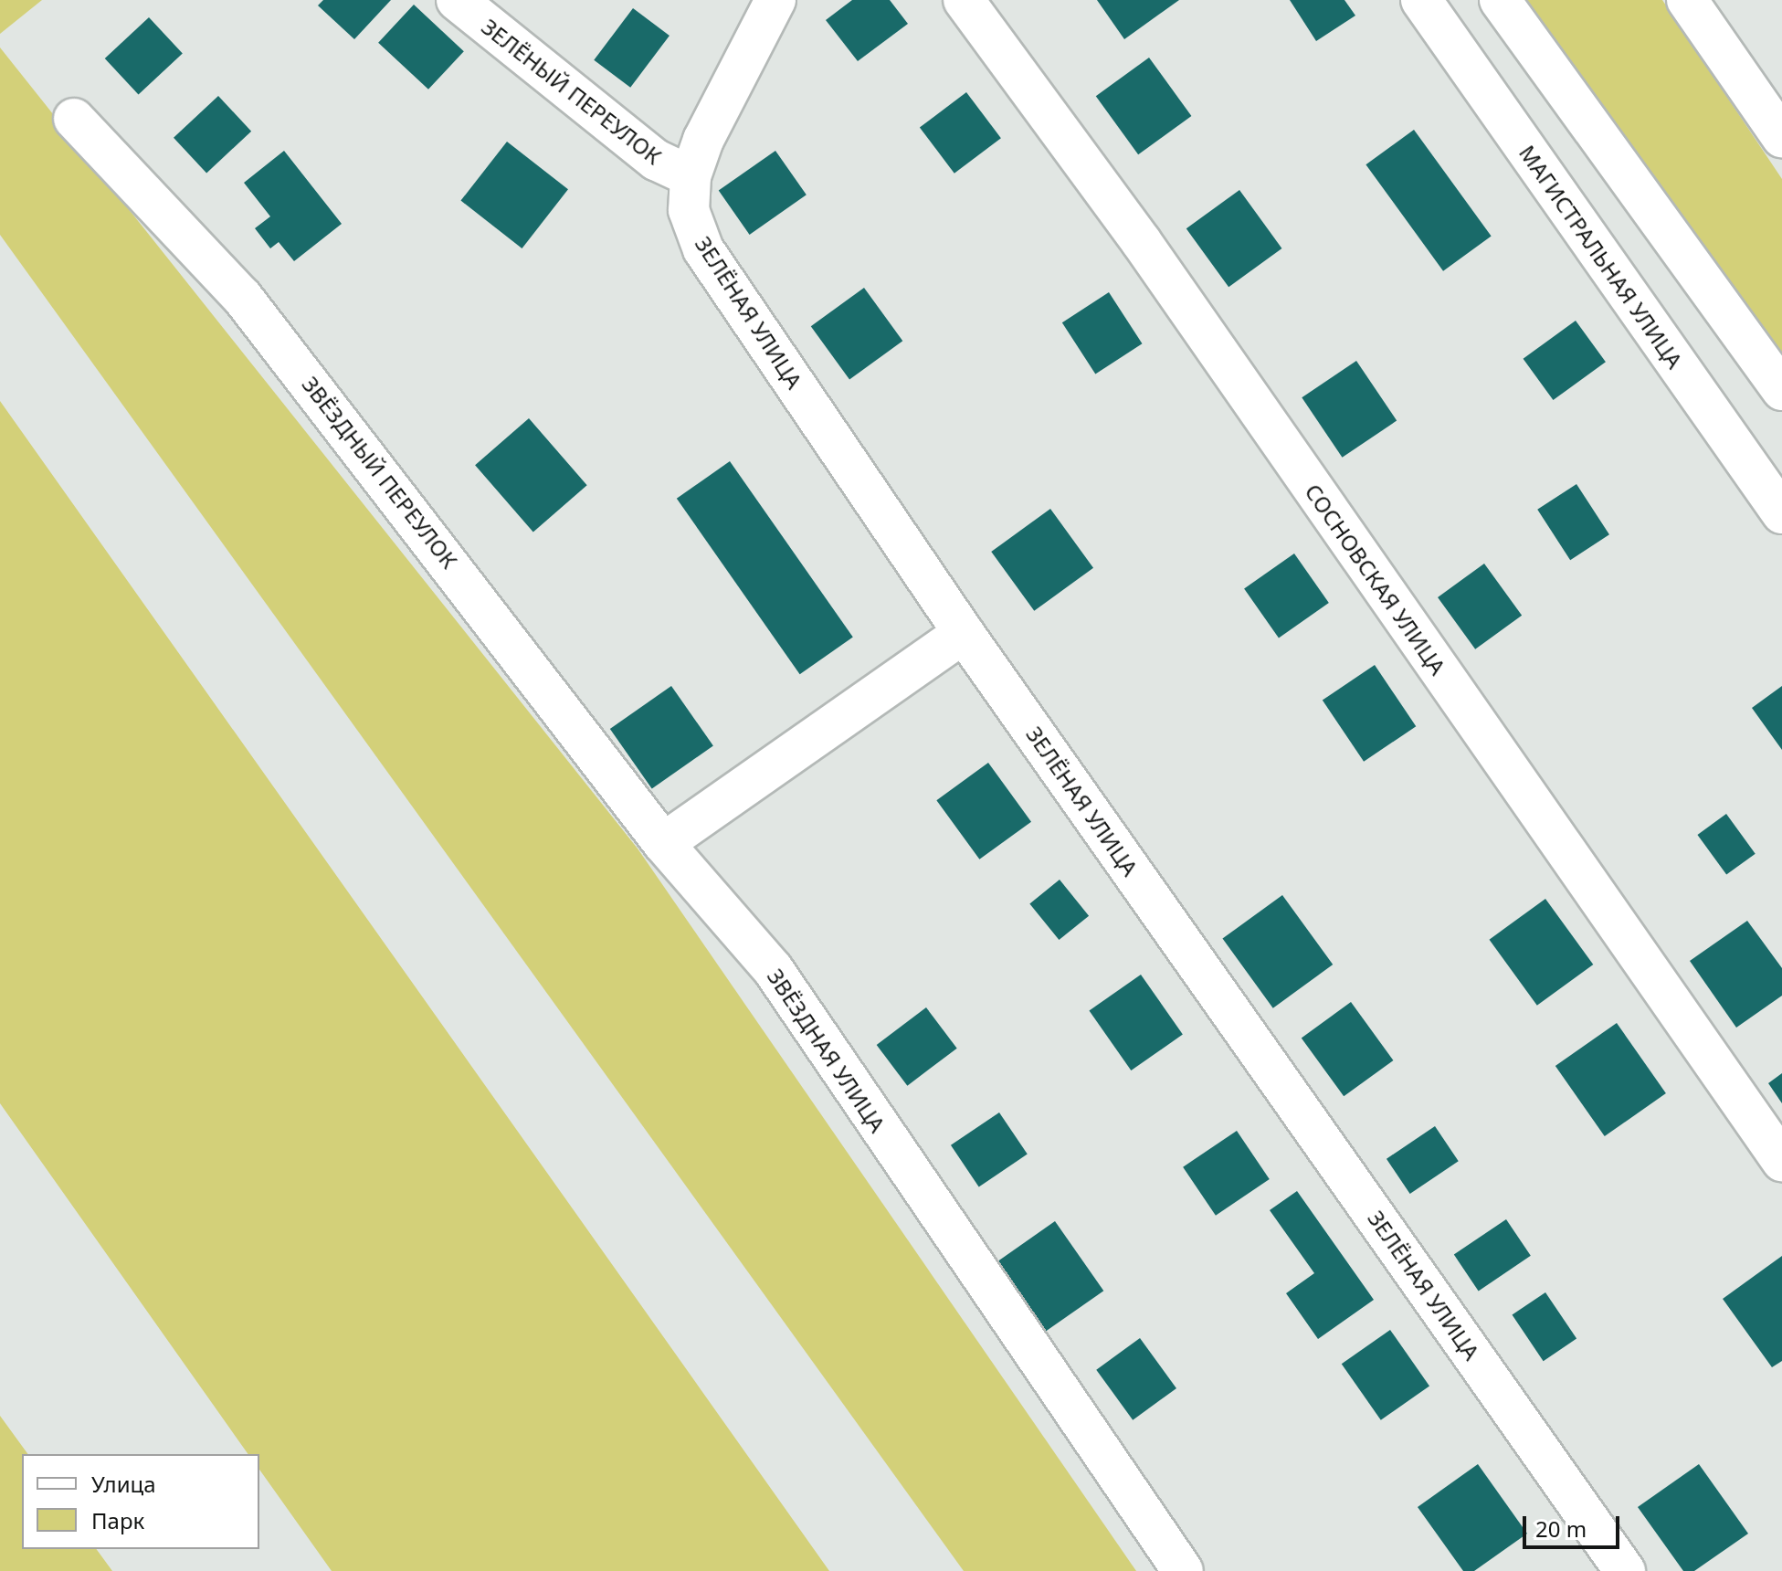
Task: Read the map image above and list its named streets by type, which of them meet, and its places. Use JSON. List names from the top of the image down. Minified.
{"streets":{"street":["ЗЕЛЁНЫЙ ПЕРЕУЛОК","МАГИСТРАЛЬНАЯ УЛИЦА","ЗЕЛЁНАЯ УЛИЦА","ЗВЁЗДНЫЙ ПЕРЕУЛОК","СОСНОВСКАЯ УЛИЦА","ЗВЁЗДНАЯ УЛИЦА"]},"crossings":[["ЗЕЛЁНЫЙ ПЕРЕУЛОК","ЗЕЛЁНАЯ УЛИЦА"],["ЗВЁЗДНЫЙ ПЕРЕУЛОК","ЗВЁЗДНАЯ УЛИЦА"]],"legend":["Улица","Парк"],"scale_bar":"20 m"}
